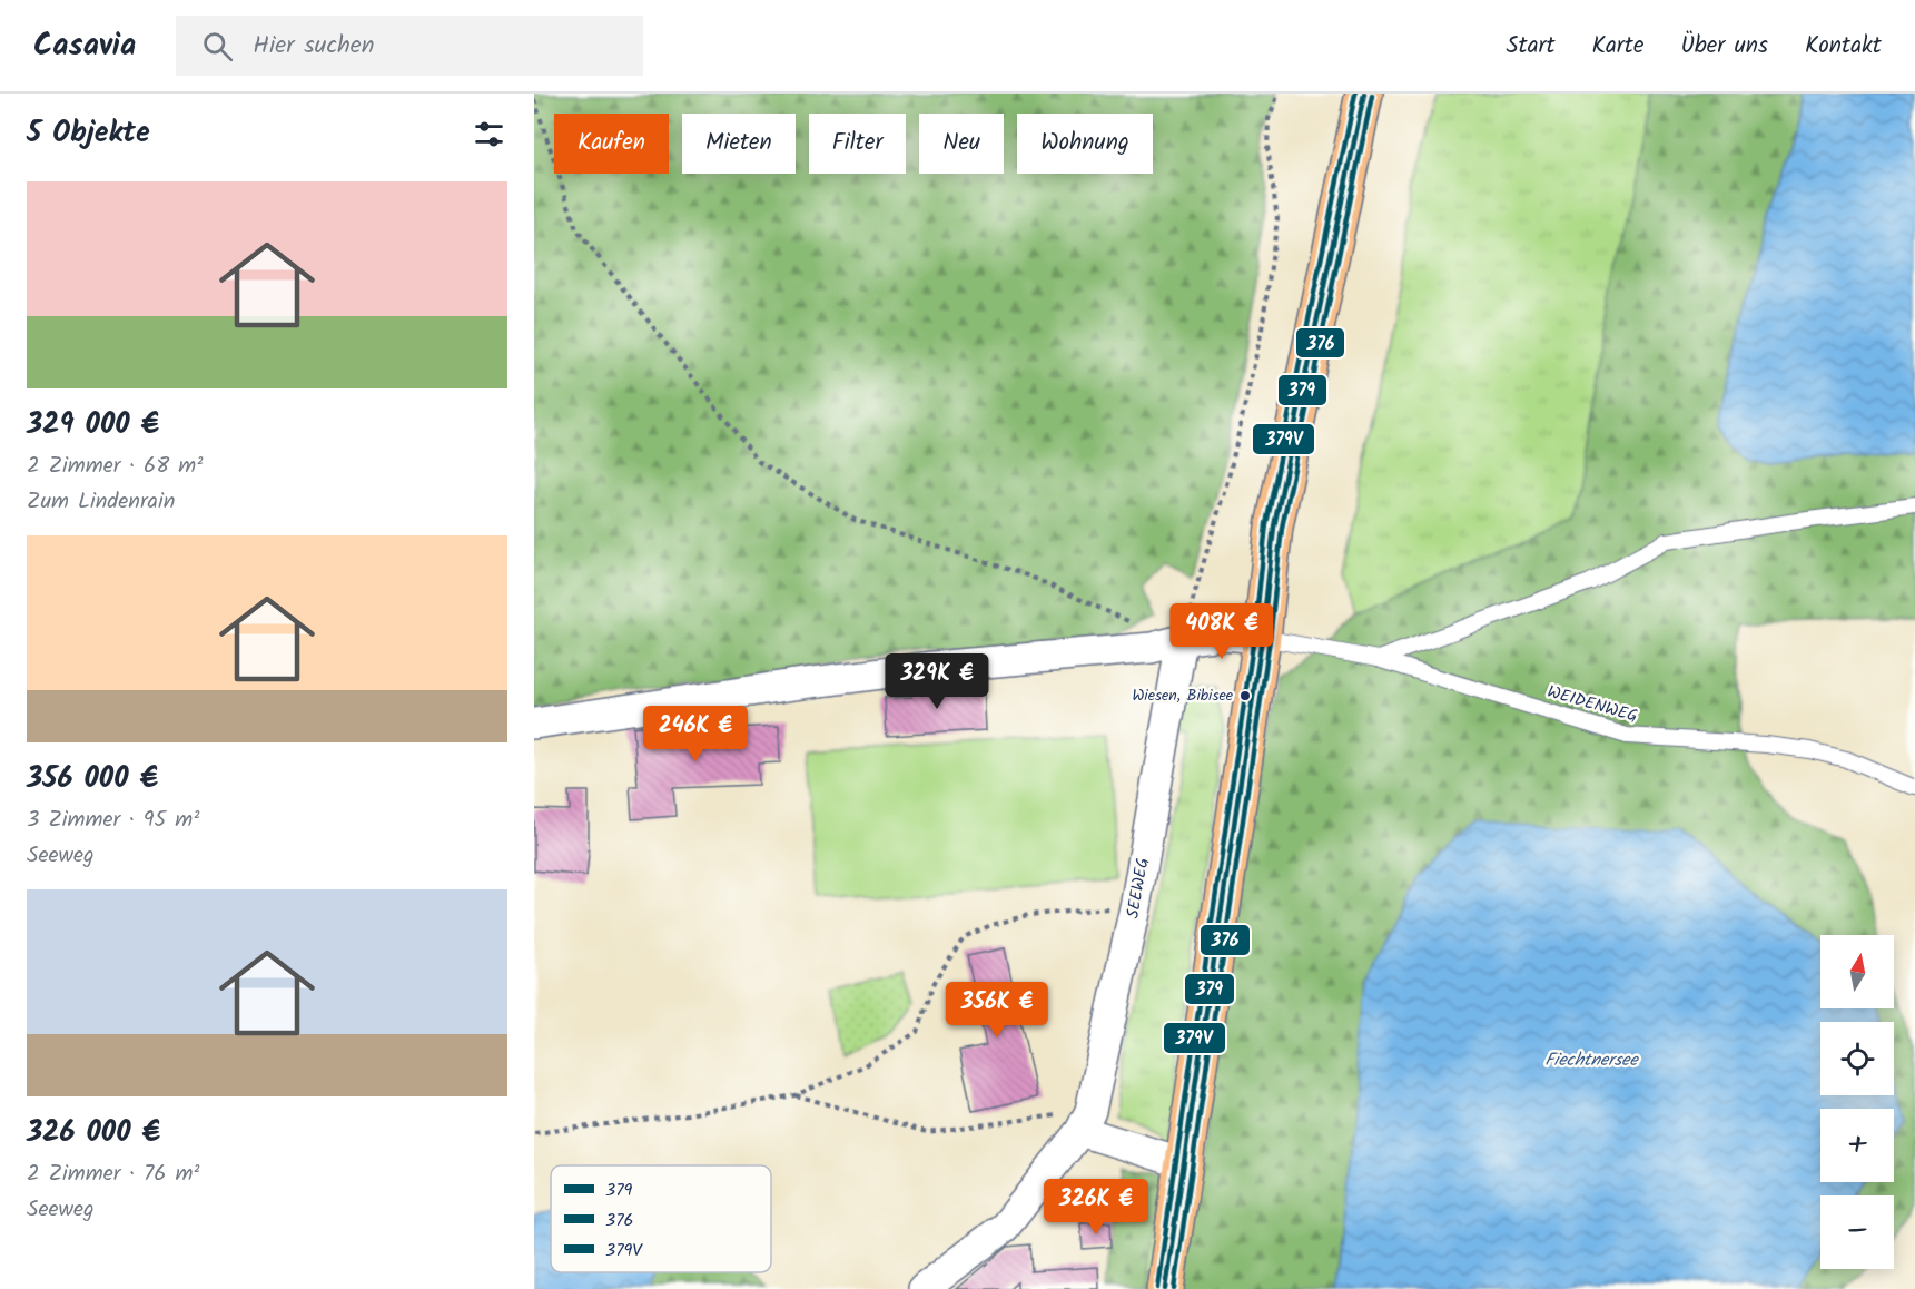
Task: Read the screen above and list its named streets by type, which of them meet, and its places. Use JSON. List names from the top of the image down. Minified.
{"streets":{"street":["SEEWEG"],"lane":["WEIDENWEG"]},"water":["Fiechtnersee"],"places":["Wiesen, Bibisee"],"lines":["transit line 379","transit line 379V","transit line 376"],"legend":["379","376","379V"],"north":"top","page":{"header":"Casavia","search":"Hier suchen","nav":["Start","Karte","Über uns","Kontakt"],"heading":"5 Objekte","chip":["Kaufen","Mieten","Filter","Neu","Wohnung"],"list":[{"name":"329 000 €","note":"2 Zimmer · 68 m² · Zum Lindenrain"},{"name":"356 000 €","note":"3 Zimmer · 95 m² · Seeweg"},{"name":"326 000 €","note":"2 Zimmer · 76 m² · Seeweg"}],"price":["408K €","329K €","246K €","356K €","326K €"],"map_buttons":["+","−"]}}
